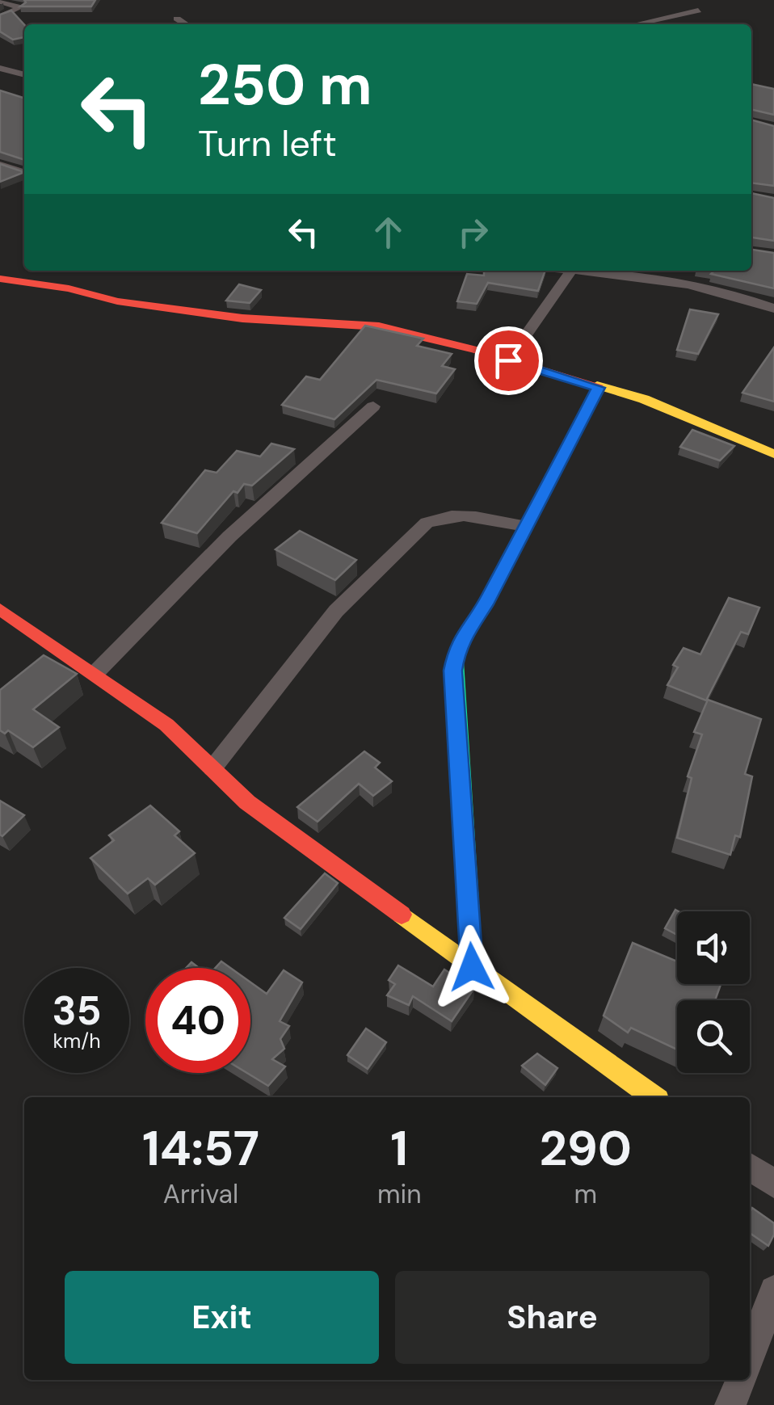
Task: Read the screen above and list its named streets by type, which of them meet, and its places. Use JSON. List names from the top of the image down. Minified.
{"page":{"turn":["250 m","Turn left"],"speed":"35 km/h","limit":"40","eta":["14:57","Arrival","1","min","290","m"],"buttons":["Exit","Share"]}}
